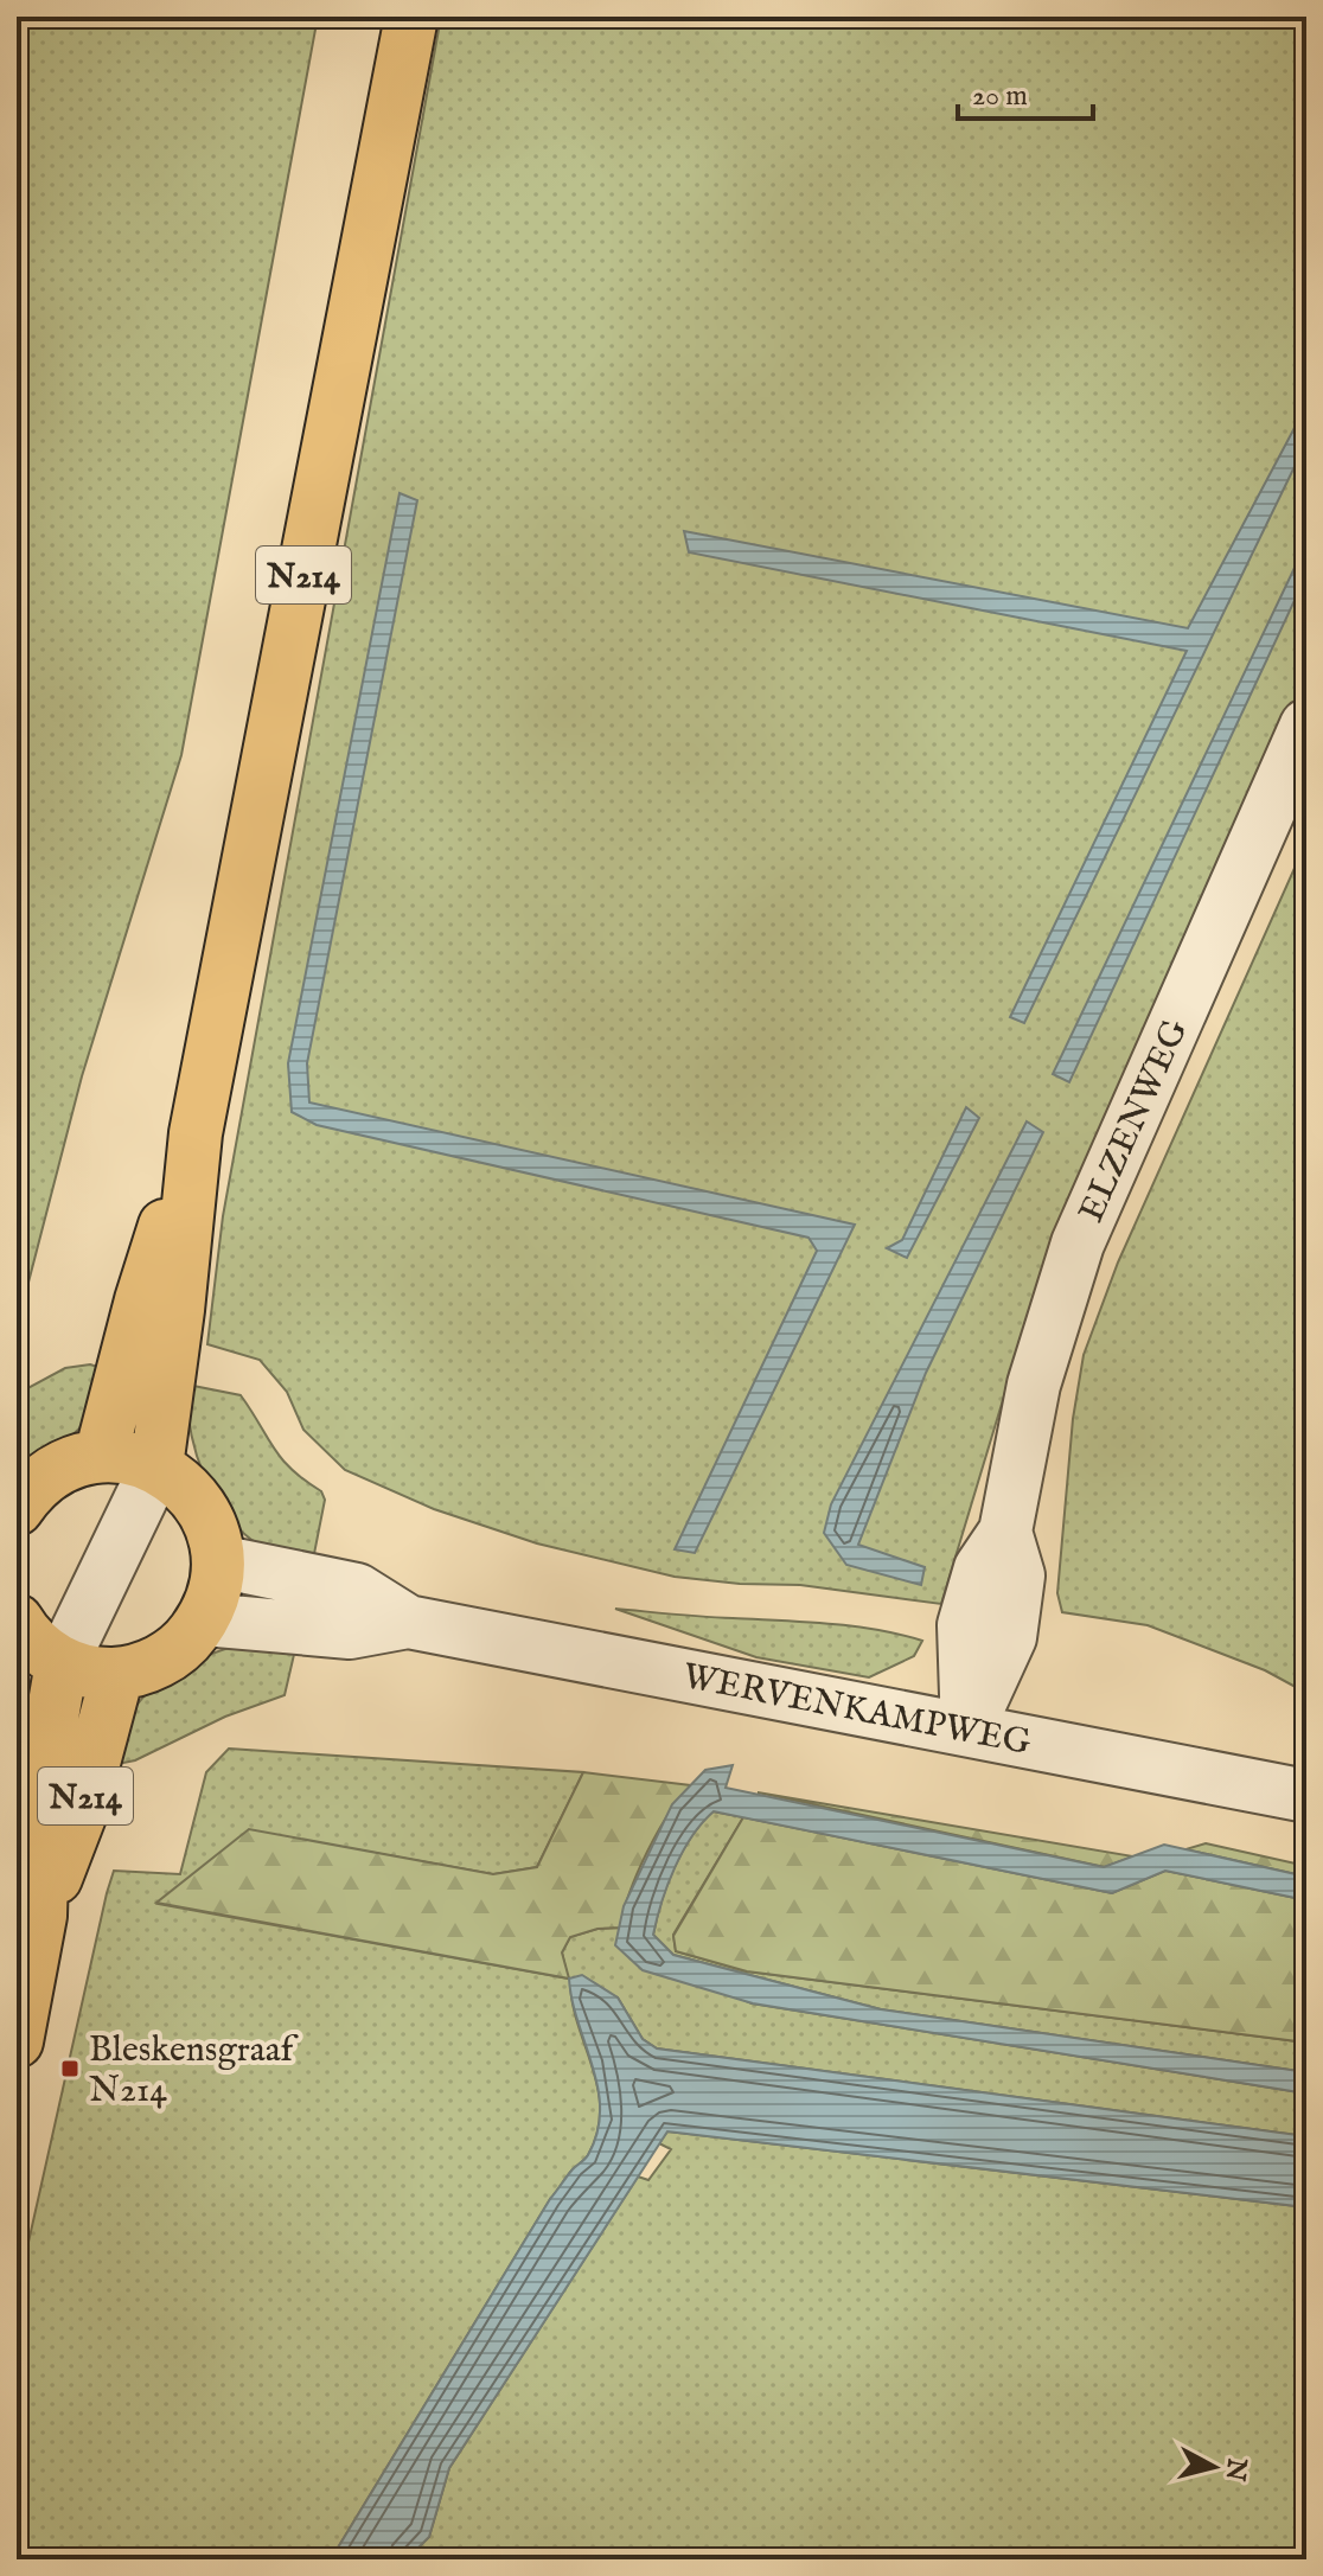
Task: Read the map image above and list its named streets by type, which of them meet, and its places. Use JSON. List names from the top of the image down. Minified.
{"streets":{"main road":["N214"],"street":["ELZENWEG","WERVENKAMPWEG"]},"crossings":[["ELZENWEG","WERVENKAMPWEG"]],"places":{"transit":["Bleskensgraaf N214"]},"scale_bar":"20 m","north":"right"}
